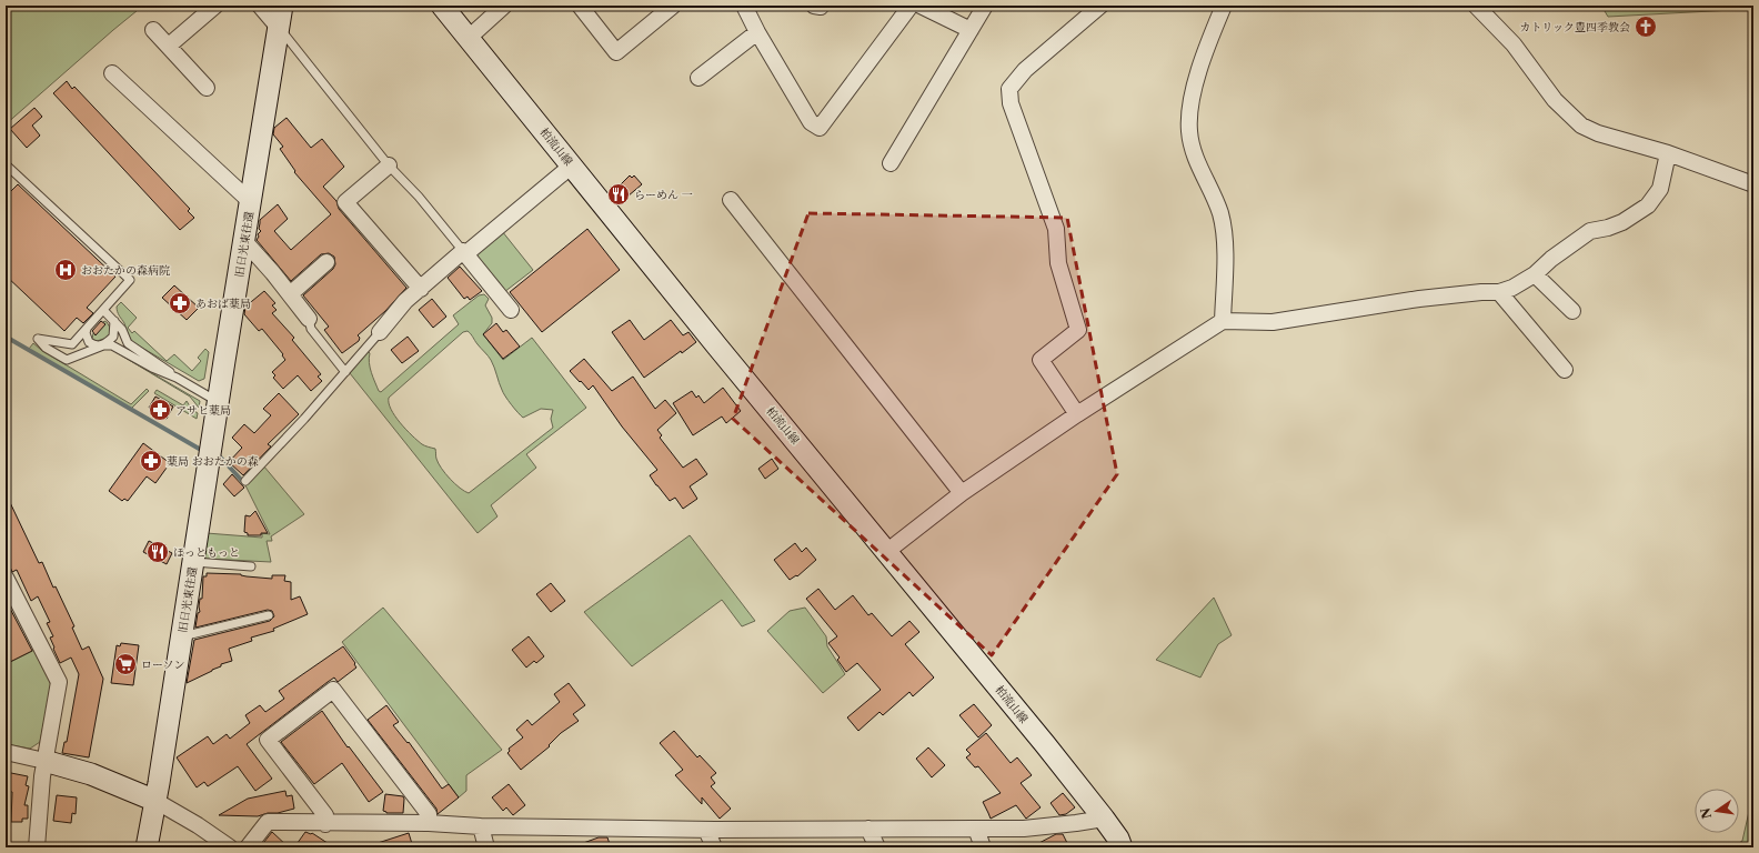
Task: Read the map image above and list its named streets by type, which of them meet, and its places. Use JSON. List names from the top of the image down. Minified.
{"streets":{"main road":["柏流山線","旧日光東往還"]},"places":{"church":["カトリック豊四季教会"],"restaurant":["らーめん 一","ほっともっと"],"hospital":["おおたかの森病院"],"pharmacy":["あおば薬局","アサヒ薬局","薬局 おおたかの森"],"supermarket":["ローソン"]},"north":"left"}
